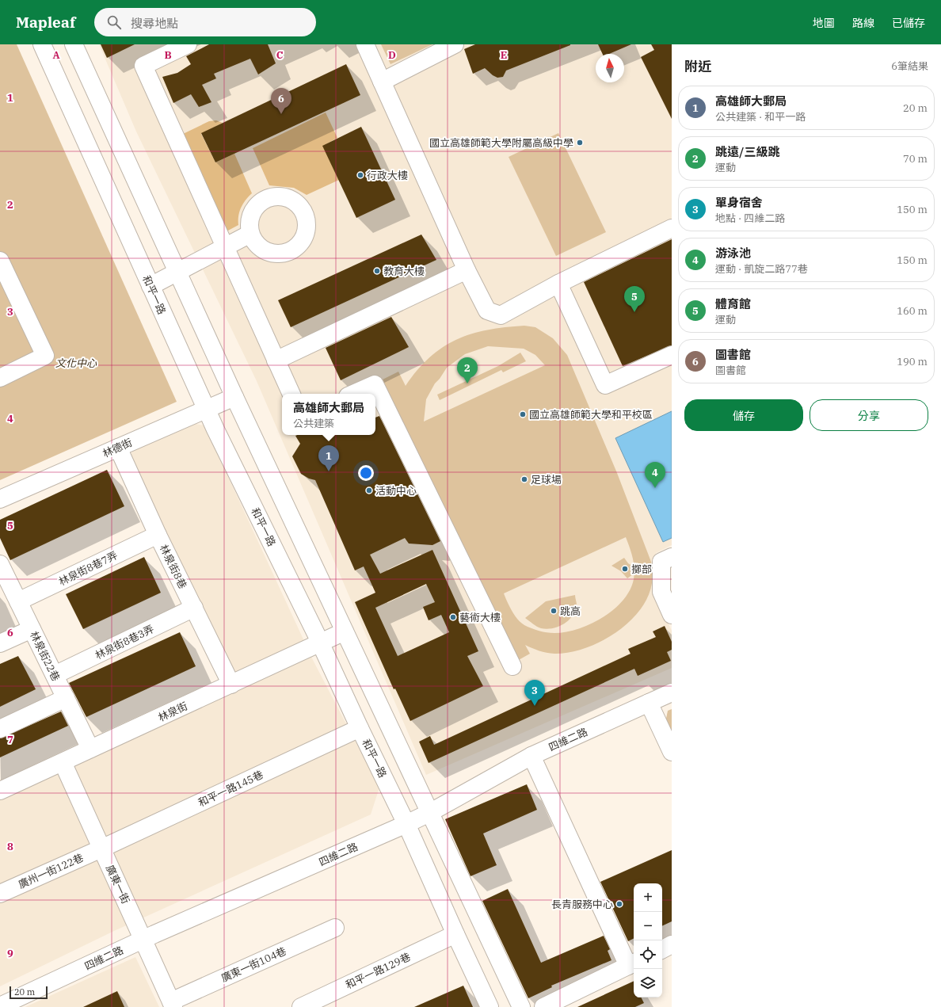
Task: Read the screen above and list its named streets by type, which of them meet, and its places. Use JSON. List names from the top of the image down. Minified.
{"streets":{"street":["和平一路","林德街","林泉街8巷","林泉街8巷7弄","林泉街8巷3弄","林泉街22巷","林泉街","四維二路","和平一路145巷","廣州一街122巷","廣東一街","廣東一街104巷","和平一路129巷"]},"crossings":[["和平一路","林德街"],["和平一路","林泉街"],["和平一路","四維二路"],["和平一路","和平一路145巷"],["和平一路","和平一路129巷"],["林德街","林泉街8巷"],["林泉街8巷","林泉街8巷7弄"],["林泉街8巷","林泉街8巷3弄"],["林泉街8巷","林泉街"],["林泉街8巷7弄","林泉街22巷"],["林泉街8巷3弄","林泉街22巷"],["林泉街22巷","林泉街"],["林泉街","廣東一街"],["四維二路","廣東一街"],["和平一路145巷","廣州一街122巷"],["和平一路145巷","廣東一街"],["廣州一街122巷","廣東一街"],["廣東一街","廣東一街104巷"]],"parks":["文化中心"],"places":["國立高雄師範大學附屬高級中學","行政大樓","教育大樓","國立高雄師範大學和平校區","足球場","活動中心","擲部","跳高","藝術大樓","長青服務中心"],"scale_bar":"20 m","north":"top","page":{"header":"Mapleaf","search":"搜尋地點","nav":["地圖","路線","已儲存"],"heading":["附近","6筆結果"],"list":[{"mark":"1","name":"高雄師大郵局","note":"公共建築 · 和平一路","value":"20 m"},{"mark":"2","name":"跳遠/三級跳","note":"運動","value":"70 m"},{"mark":"3","name":"單身宿舍","note":"地點 · 四維二路","value":"150 m"},{"mark":"4","name":"游泳池","note":"運動 · 凱旋二路77巷","value":"150 m"},{"mark":"5","name":"體育館","note":"運動","value":"160 m"},{"mark":"6","name":"圖書館","note":"圖書館","value":"190 m"}],"pins":["6","5","2","1","4","3"],"buttons":["儲存","分享"],"popup":["高雄師大郵局","公共建築"],"map_buttons":["+","−"],"scale":"20 m"},"grid":{"columns":["A","B","C","D","E"],"rows":["1","2","3","4","5","6","7","8","9"]}}
